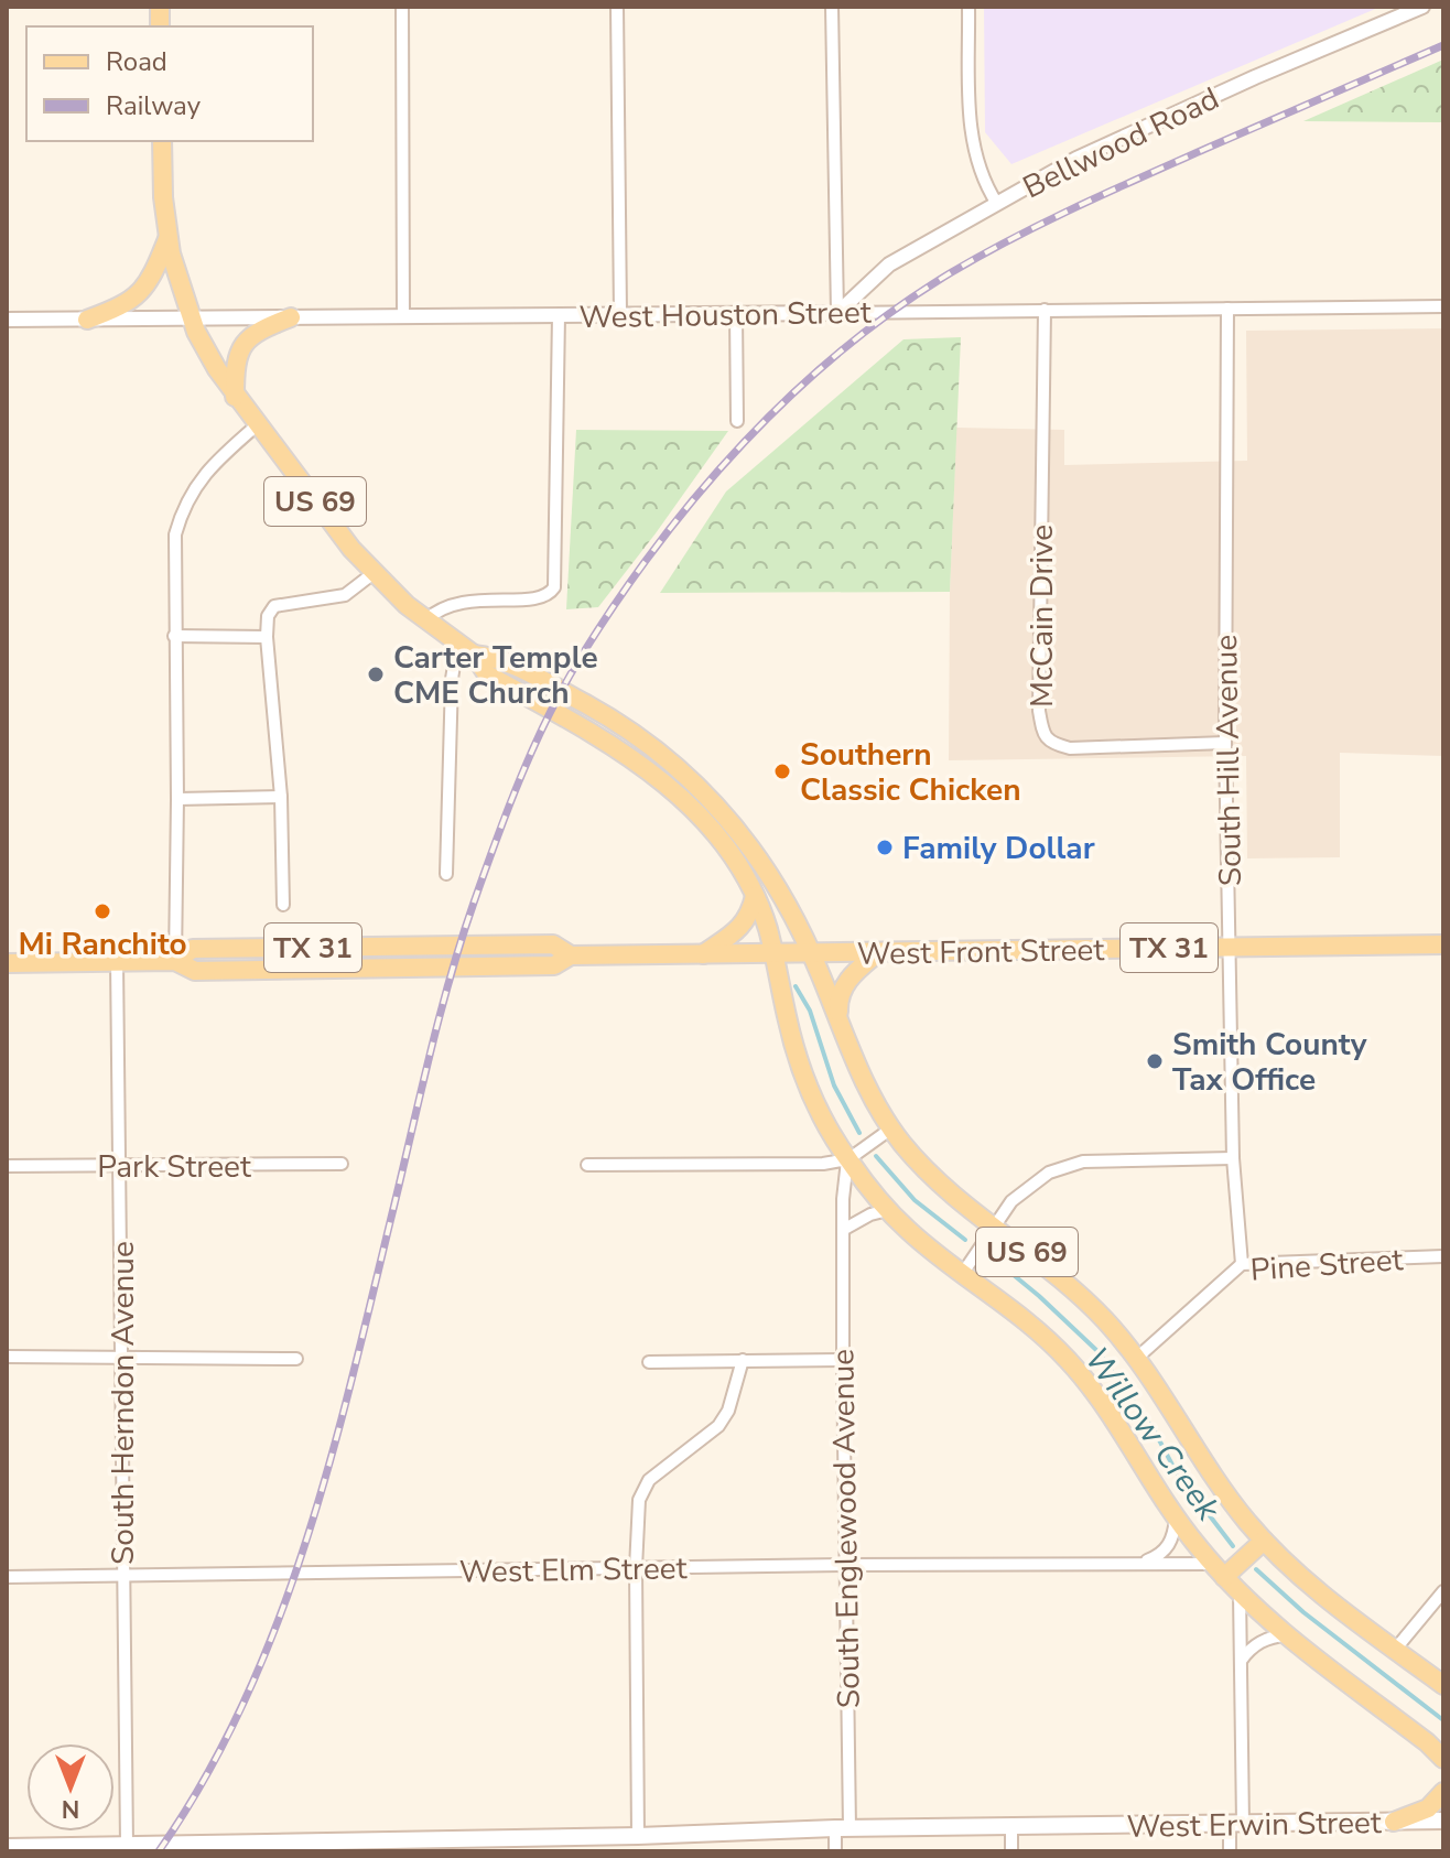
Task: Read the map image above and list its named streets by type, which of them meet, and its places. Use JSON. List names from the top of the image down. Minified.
{"streets":{"main road":["US 69","TX 31","West Front Street","West Erwin Street"],"street":["Bellwood Road","West Houston Street","McCain Drive","South Hill Avenue","Park Street","Pine Street","South Herndon Avenue","South Englewood Avenue","West Elm Street"]},"crossings":[["Bellwood Road","West Houston Street"],["West Houston Street","US 69"],["West Houston Street","McCain Drive"],["West Houston Street","South Hill Avenue"],["US 69","West Front Street"],["US 69","Pine Street"],["US 69","South Englewood Avenue"],["US 69","West Elm Street"],["McCain Drive","South Hill Avenue"],["South Hill Avenue","West Front Street"],["South Hill Avenue","Pine Street"],["West Front Street","South Herndon Avenue"],["Park Street","South Herndon Avenue"],["South Herndon Avenue","West Elm Street"],["South Herndon Avenue","West Erwin Street"],["South Englewood Avenue","West Elm Street"],["South Englewood Avenue","West Erwin Street"]],"water":["Willow Creek"],"places":["Carter Temple CME Church","Southern Classic Chicken","Family Dollar","Mi Ranchito","Smith County Tax Office"],"legend":["Road","Railway"],"north":"bottom"}
